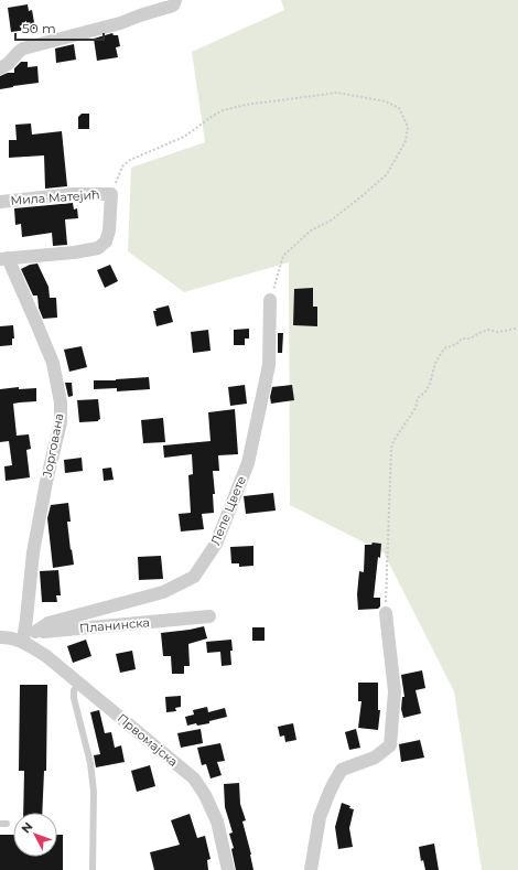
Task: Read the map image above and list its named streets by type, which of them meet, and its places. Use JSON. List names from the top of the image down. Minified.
{"streets":{"street":["Мила Матејић","Јоргована","Лепе Цвете","Планинска","Првомајска"]},"crossings":[["Јоргована","Првомајска"],["Лепе Цвете","Планинска"]],"scale_bar":"50 m","north":"top left"}
